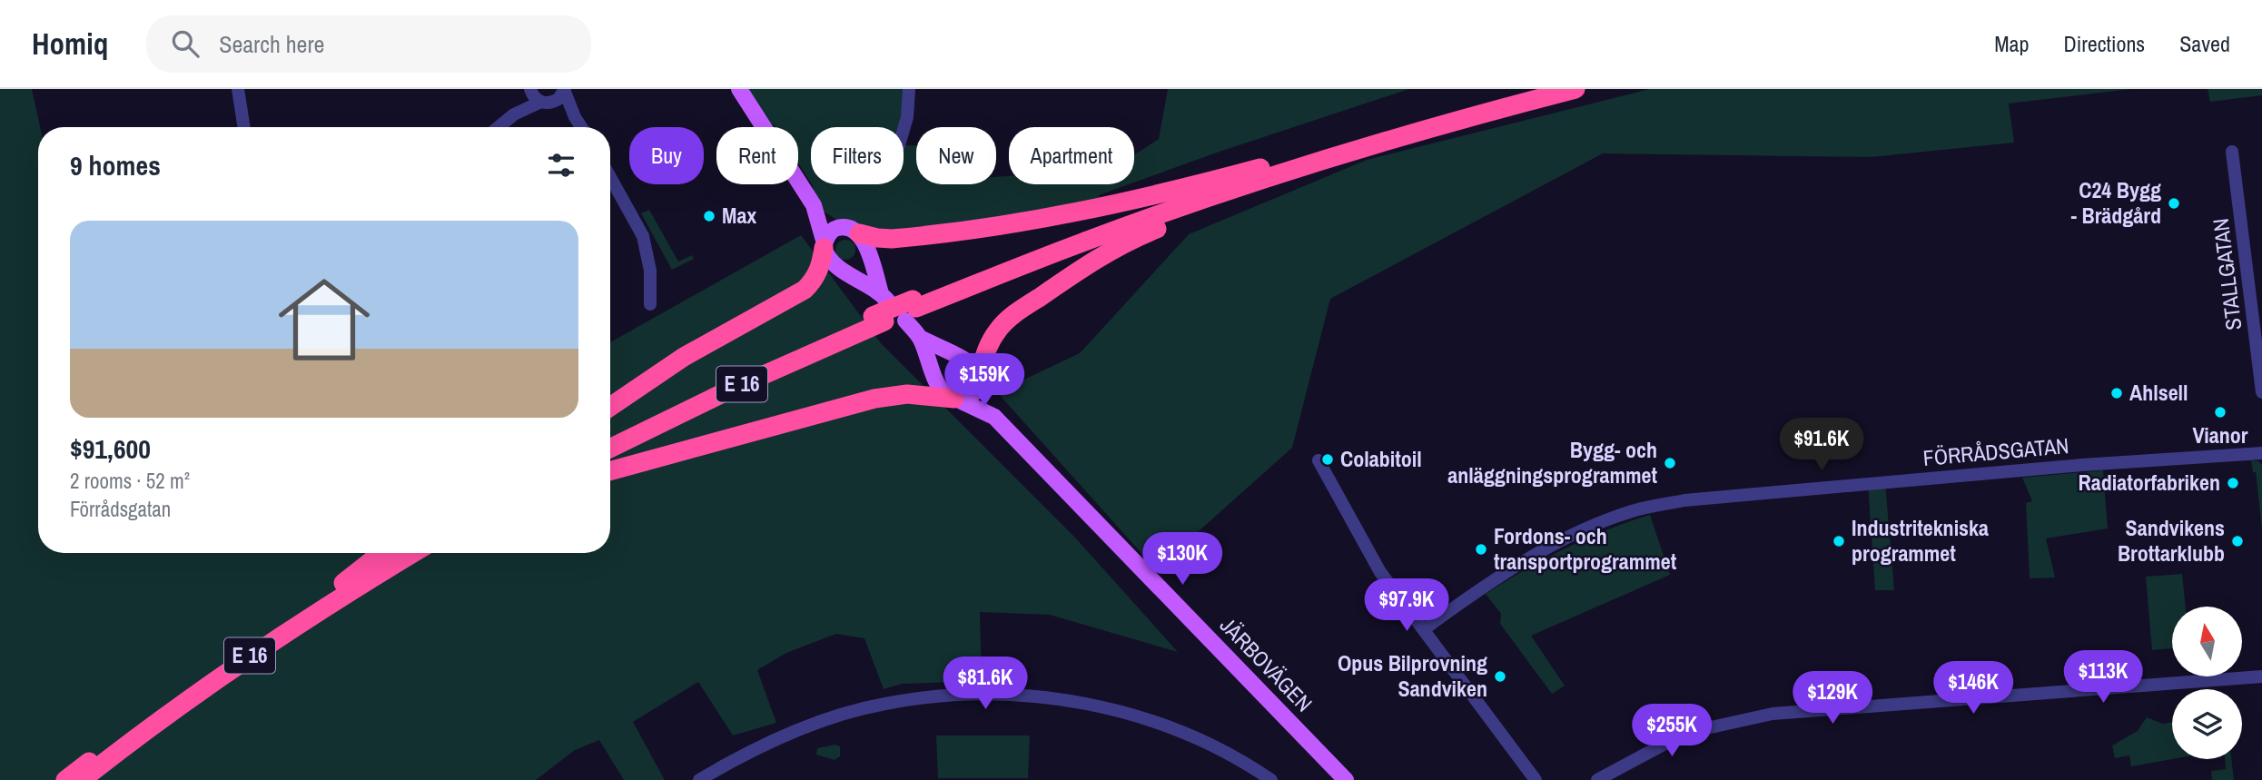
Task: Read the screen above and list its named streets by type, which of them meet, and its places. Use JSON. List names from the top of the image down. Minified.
{"streets":{"highway":["E 16"],"main road":["JÄRBOVÄGEN"],"street":["STALLGATAN","FÖRRÅDSGATAN"]},"crossings":[["E 16","JÄRBOVÄGEN"]],"places":["C24 Bygg - Brädgård","Max","Ahlsell","Vianor","Colabitoil","Bygg- och anläggningsprogrammet","Radiatorfabriken","Industritekniska programmet","Sandvikens Brottarklubb","Fordons- och transportprogrammet","Opus Bilprovning Sandviken"],"north":"top","page":{"header":"Homiq","search":"Search here","nav":["Map","Directions","Saved"],"chip":["Buy","Rent","Filters","New","Apartment"],"heading":"9 homes","list":[{"name":"$91,600","note":"2 rooms · 52 m² · Förrådsgatan"}],"price":["$159K","$91.6K","$130K","$97.9K","$113K","$81.6K","$146K","$129K","$255K"]}}
